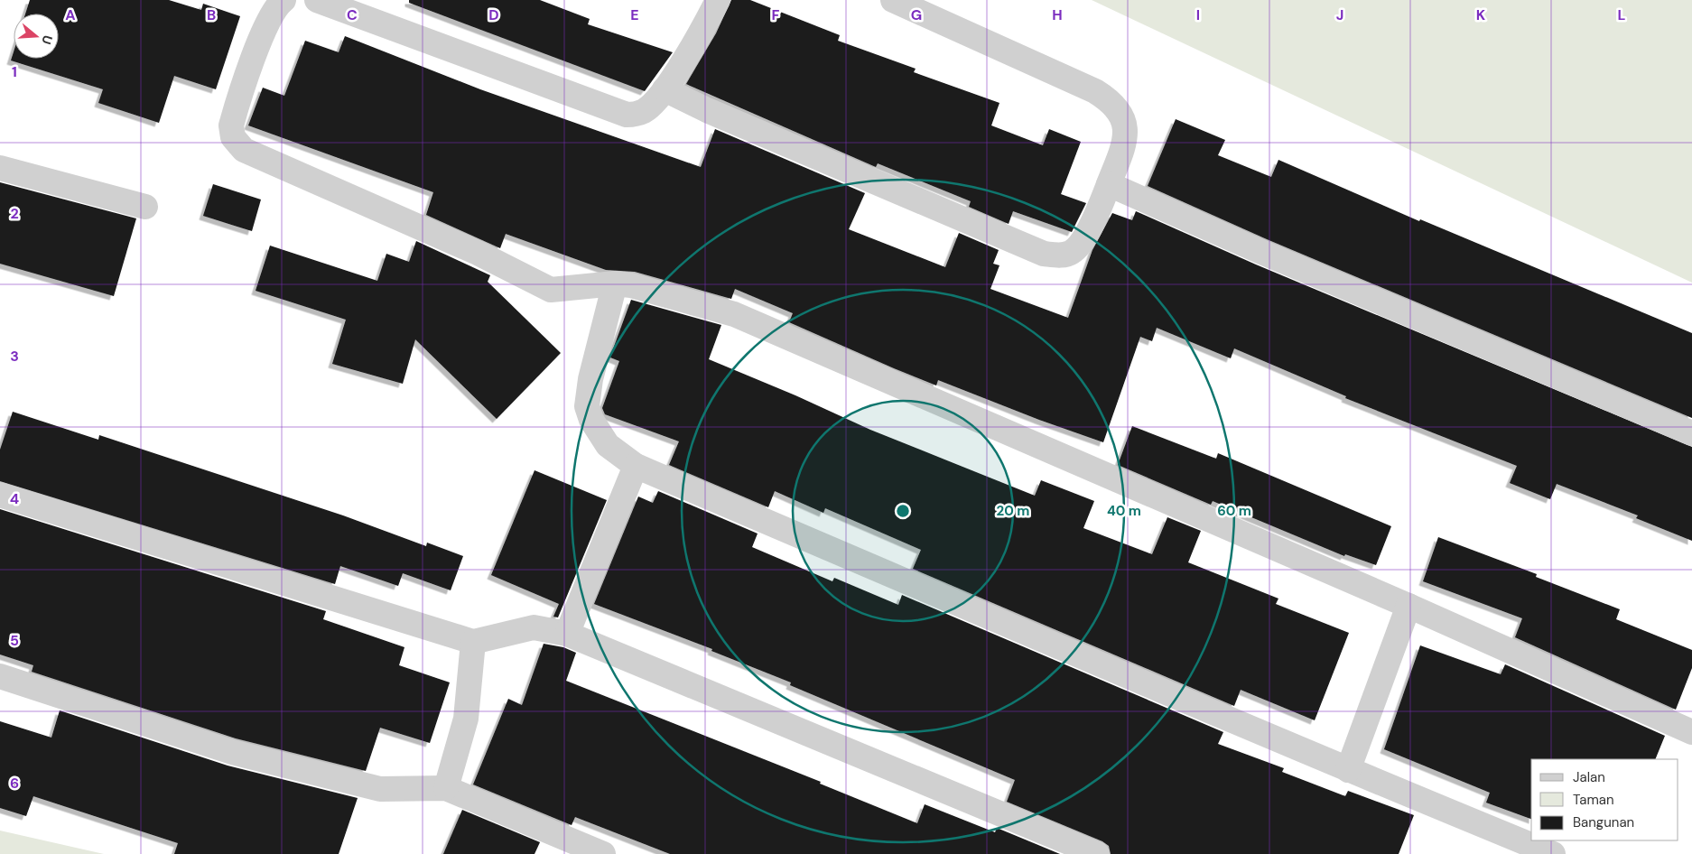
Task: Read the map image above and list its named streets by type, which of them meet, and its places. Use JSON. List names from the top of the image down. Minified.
{"legend":["Jalan","Taman","Bangunan"],"north":"right","grid":{"columns":["A","B","C","D","E","F","G","H","I","J","K","L"],"rows":["1","2","3","4","5","6"]},"rings":["20 m","40 m","60 m"]}
